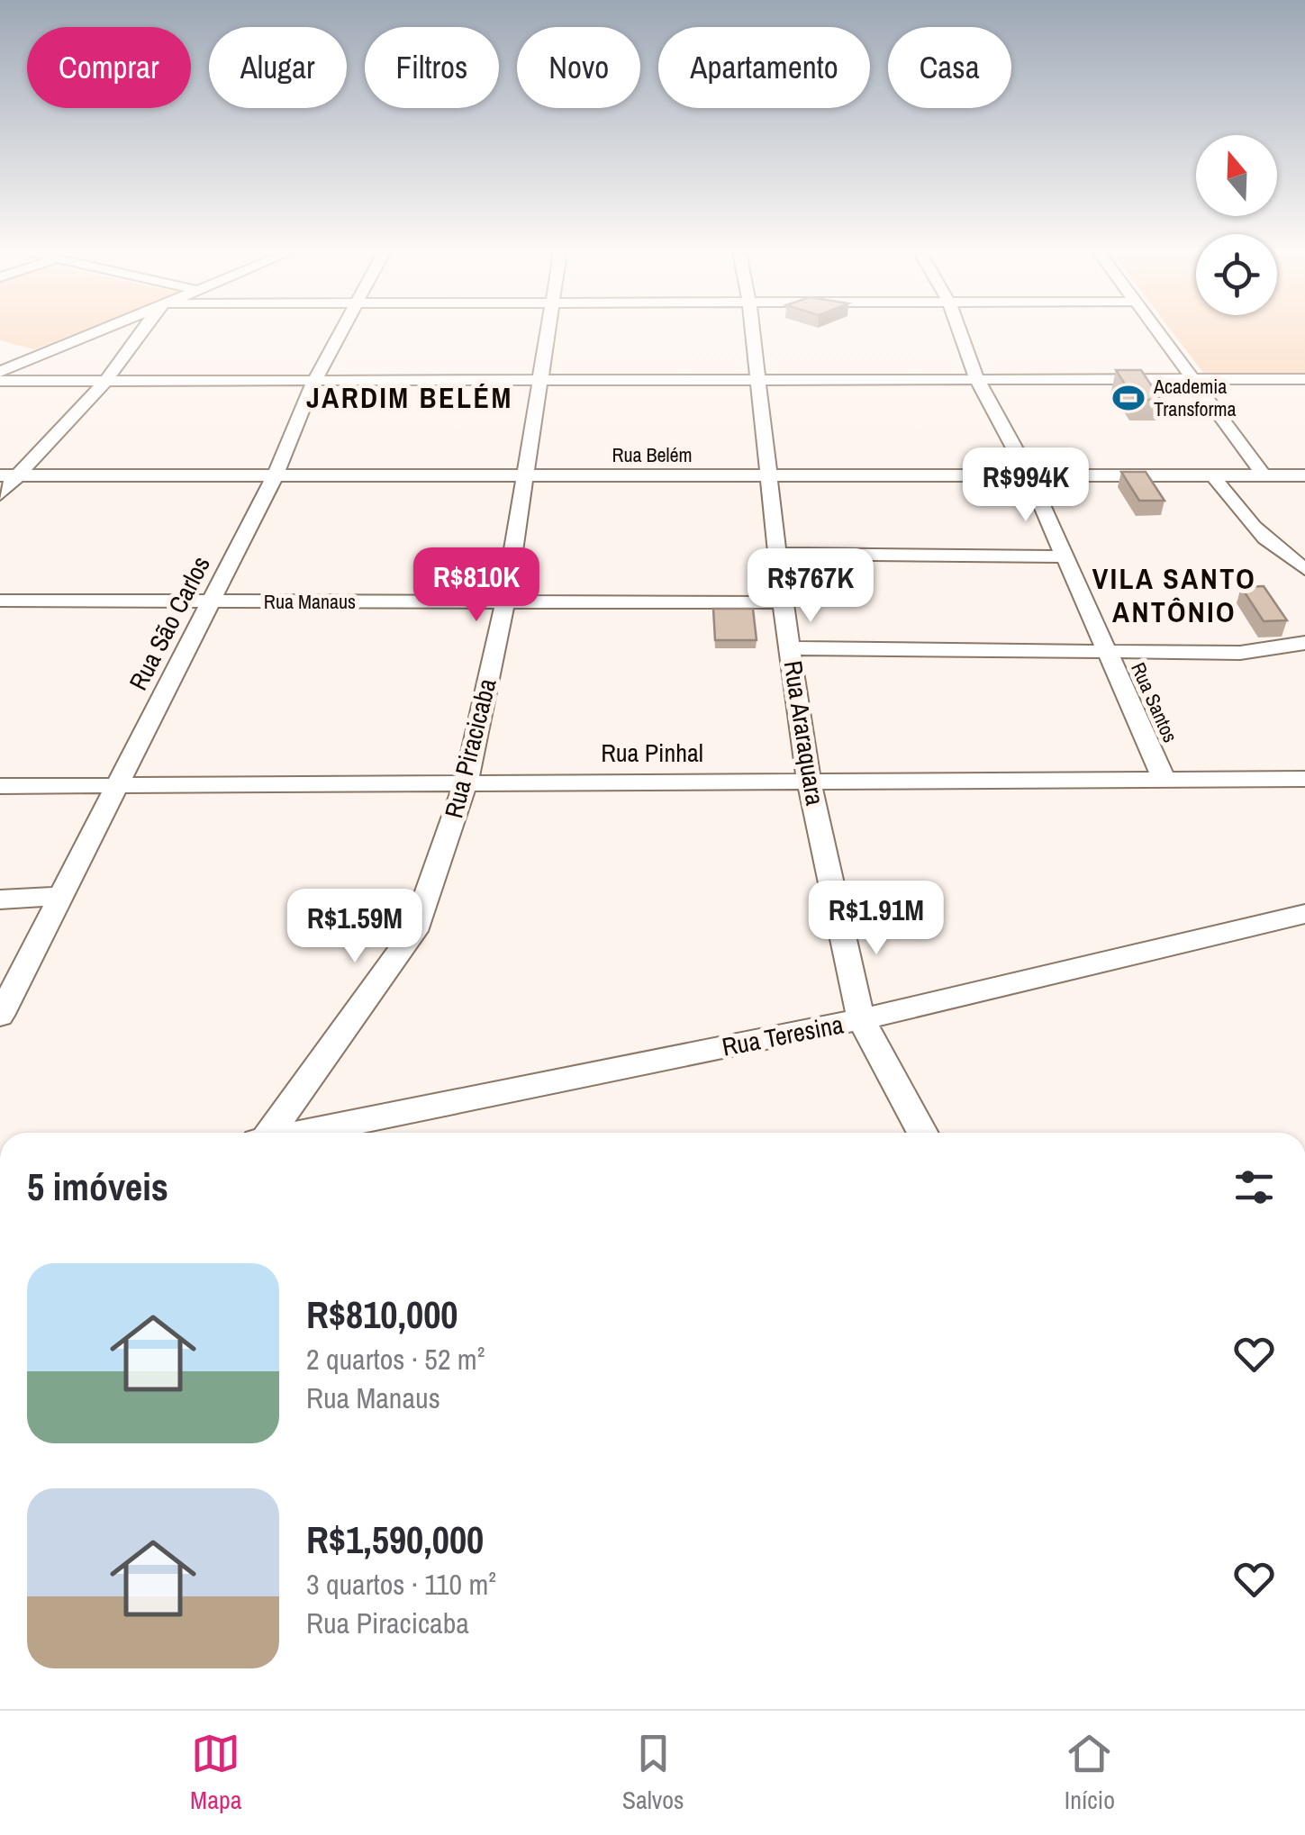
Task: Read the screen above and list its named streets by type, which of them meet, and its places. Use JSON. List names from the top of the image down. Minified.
{"streets":{"street":["Rua Belém","Rua Manaus","Rua São Carlos","Rua Santos","Rua Araraquara","Rua Piracicaba","Rua Pinhal","Rua Teresina"]},"crossings":[["Rua Belém","Rua São Carlos"],["Rua Belém","Rua Santos"],["Rua Belém","Rua Araraquara"],["Rua Belém","Rua Piracicaba"],["Rua Manaus","Rua São Carlos"],["Rua Manaus","Rua Araraquara"],["Rua Manaus","Rua Piracicaba"],["Rua São Carlos","Rua Pinhal"],["Rua Santos","Rua Pinhal"],["Rua Araraquara","Rua Pinhal"],["Rua Araraquara","Rua Teresina"],["Rua Piracicaba","Rua Pinhal"]],"districts":["JARDIM BELÉM","VILA SANTO ANTÔNIO"],"places":{"sports":["Academia Transforma"]},"north":"top","page":{"chip":["Comprar","Alugar","Filtros","Novo","Apartamento","Casa"],"price":["R$994K","R$810K","R$767K","R$1.91M","R$1.59M"],"heading":"5 imóveis","list":[{"name":"R$810,000","note":"2 quartos · 52 m² · Rua Manaus"},{"name":"R$1,590,000","note":"3 quartos · 110 m² · Rua Piracicaba"}],"tabs":["Mapa","Salvos","Início"]}}
